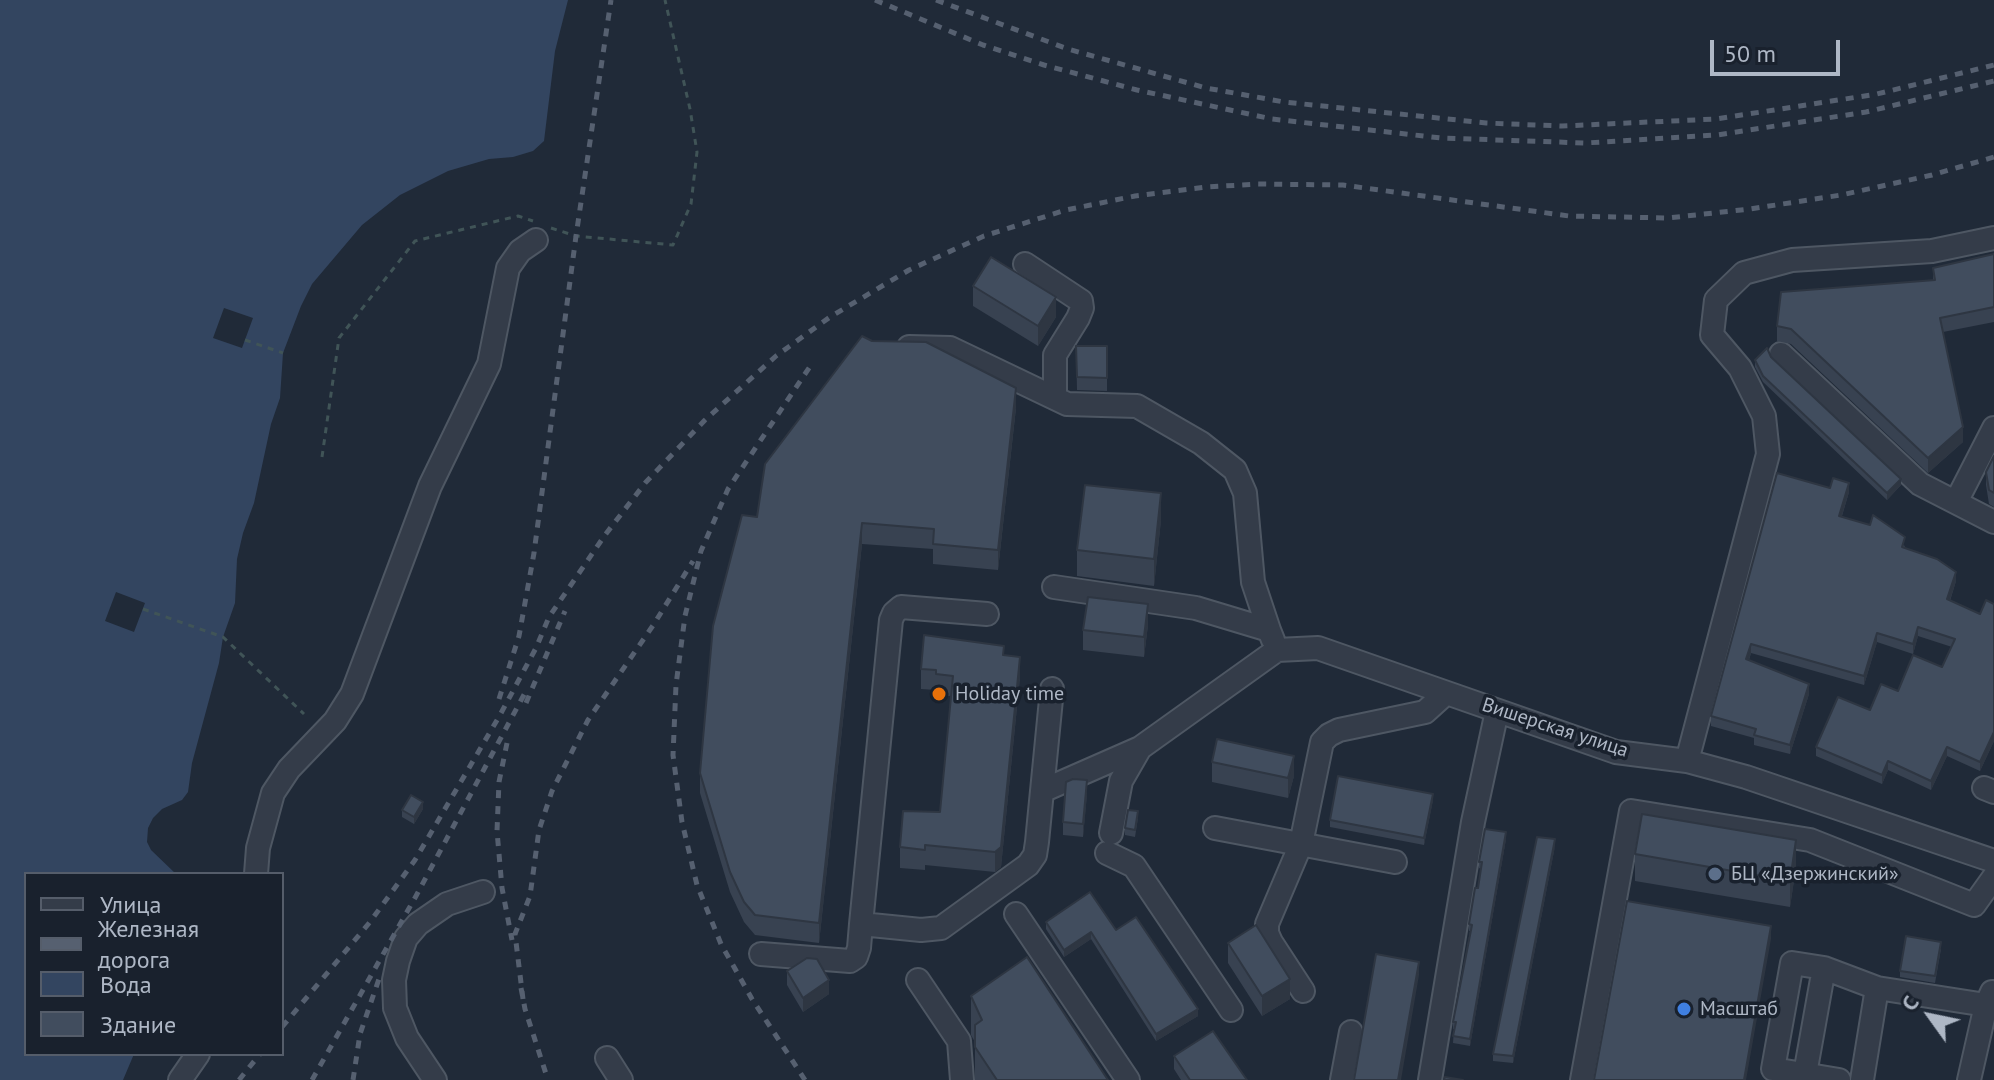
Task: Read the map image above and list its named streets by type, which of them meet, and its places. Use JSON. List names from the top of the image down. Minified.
{"streets":{"street":["Вишерская улица"]},"places":["Holiday time","БЦ «Дзержинский»","Масштаб"],"legend":["Улица","Железная дорога","Вода","Здание"],"scale_bar":"50 m","north":"top left"}
